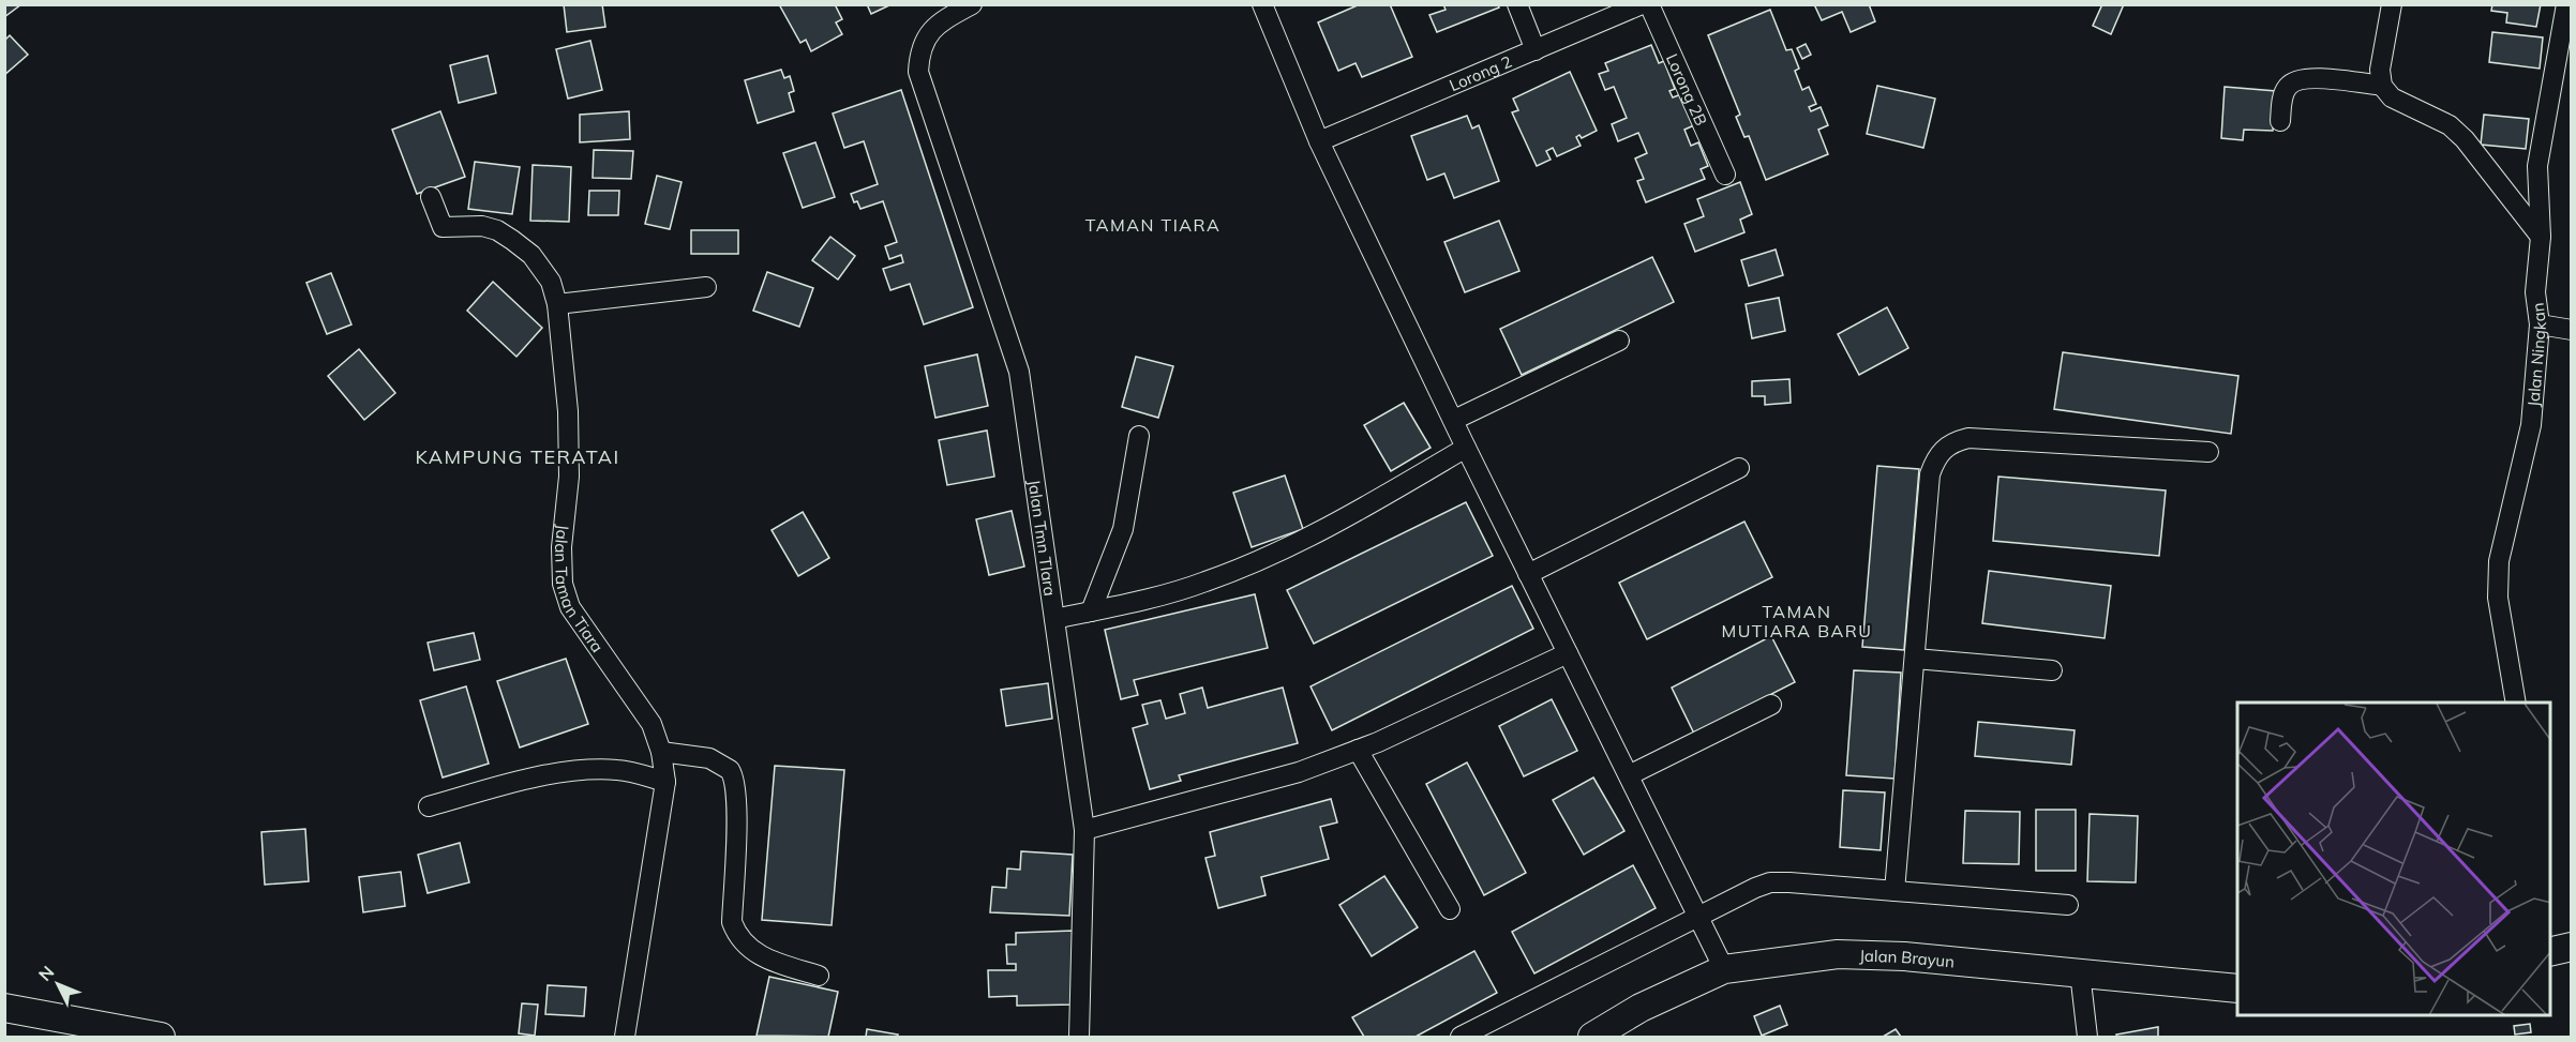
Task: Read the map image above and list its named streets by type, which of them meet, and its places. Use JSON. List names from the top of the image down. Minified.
{"streets":{"main road":["Jalan Brayun"],"street":["Lorong 2","Lorong 2B","Jalan Ningkan","Jalan Tmn TIara","Jalan Taman Tiara"]},"districts":["TAMAN TIARA","KAMPUNG TERATAI","TAMAN MUTIARA BARU"],"north":"top left"}
